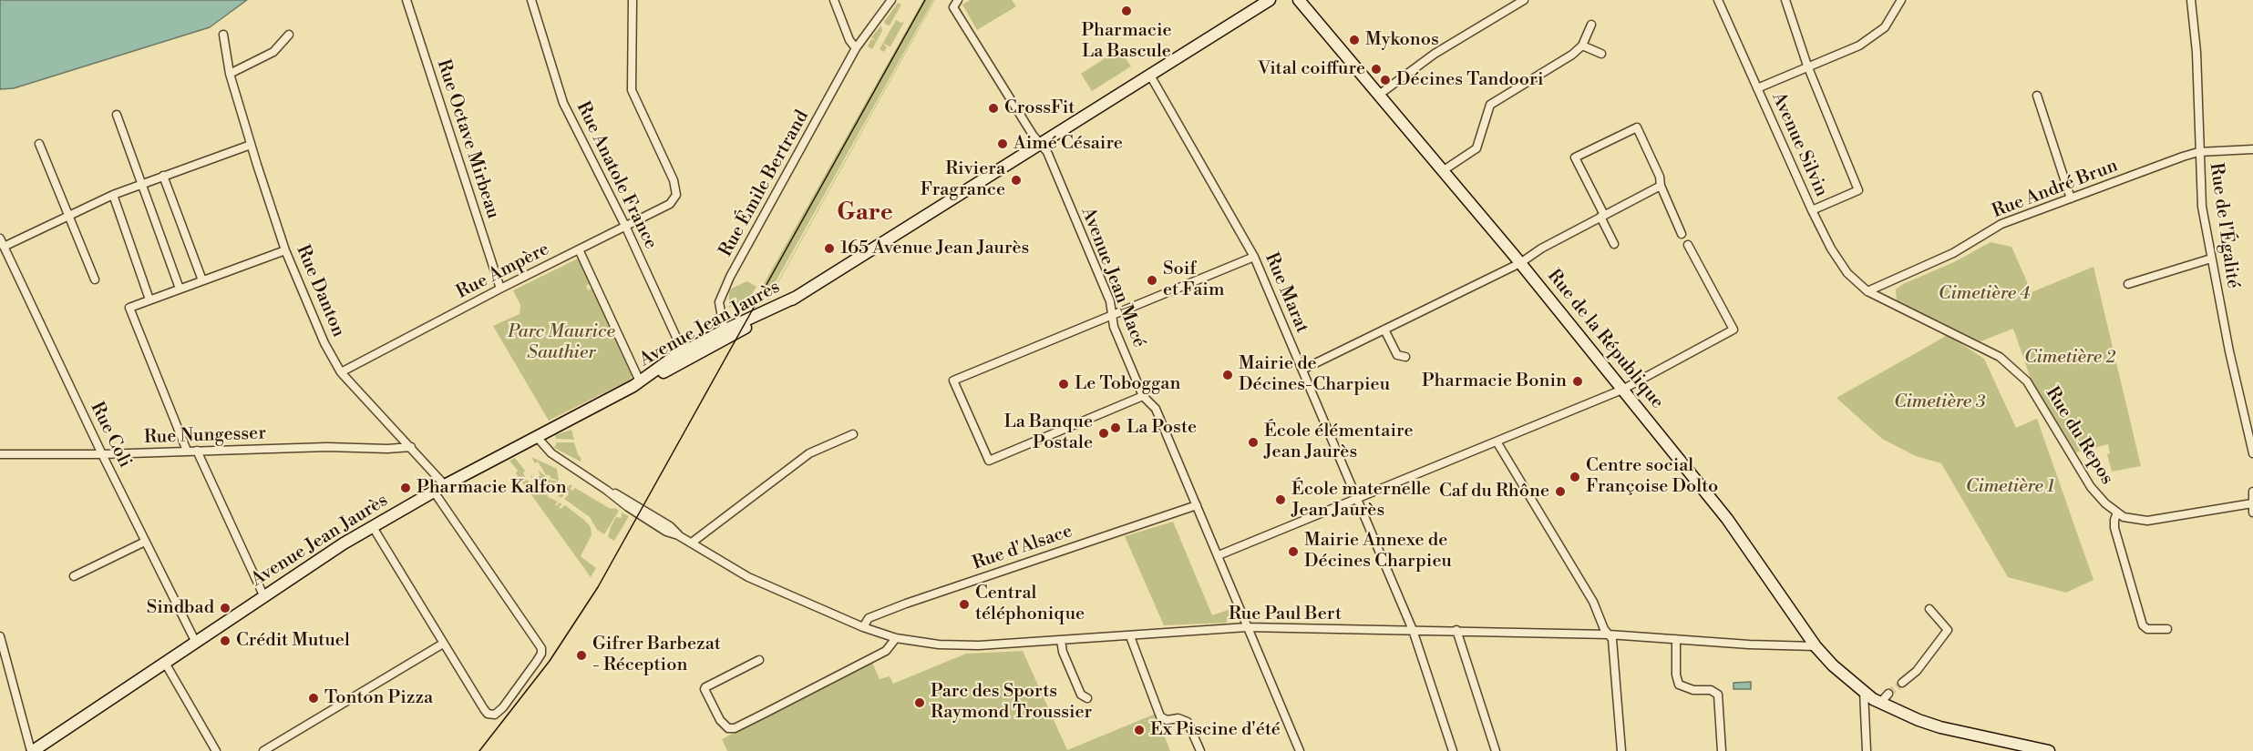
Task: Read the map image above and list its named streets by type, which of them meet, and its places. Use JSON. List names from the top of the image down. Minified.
{"streets":{"main road":["Avenue Jean Jaurès","Rue de la République"],"street":["Rue Octave Mirbeau","Avenue Silvin","Rue Anatole France","Rue Émile Bertrand","Rue André Brun","Rue de l'Égalité","Rue Ampère","Avenue Jean Macé","Rue Danton","Rue Marat","Rue Coli","Rue Nungesser","Rue du Repos","Rue d'Alsace","Rue Paul Bert"]},"crossings":[["Rue Octave Mirbeau","Rue Ampère"],["Avenue Silvin","Rue André Brun"],["Avenue Silvin","Rue du Repos"],["Rue Anatole France","Rue Ampère"],["Rue Anatole France","Avenue Jean Jaurès"],["Rue Émile Bertrand","Avenue Jean Jaurès"],["Rue André Brun","Rue de l'Égalité"],["Rue André Brun","Rue du Repos"],["Rue Ampère","Rue Danton"],["Avenue Jean Macé","Avenue Jean Jaurès"],["Avenue Jean Macé","Rue d'Alsace"],["Avenue Jean Macé","Rue Paul Bert"],["Rue Danton","Avenue Jean Jaurès"],["Rue Danton","Rue Nungesser"],["Rue Marat","Avenue Jean Jaurès"],["Rue Marat","Rue Paul Bert"],["Avenue Jean Jaurès","Rue Coli"],["Avenue Jean Jaurès","Rue Paul Bert"],["Rue de la République","Rue Paul Bert"],["Rue Coli","Rue Nungesser"],["Rue d'Alsace","Rue Paul Bert"]],"districts":["Gare"],"parks":["Cimetière 4","Parc Maurice Sauthier","Cimetière 2","Cimetière 3","Cimetière 1"],"places":["Pharmacie La Bascule","Mykonos","Vital coiffure","Décines Tandoori","CrossFit","Aimé Césaire","Riviera Fragrance","165 Avenue Jean Jaurès","Soif et Faim","Mairie de Décines-Charpieu","Pharmacie Bonin","Le Toboggan","La Poste","La Banque Postale","École élémentaire Jean Jaurès","Centre social Françoise Dolto","Pharmacie Kalfon","Caf du Rhône","École maternelle Jean Jaurès","Mairie Annexe de Décines Charpieu","Central téléphonique","Sindbad","Crédit Mutuel","Gifrer Barbezat - Réception","Tonton Pizza","Parc des Sports Raymond Troussier","Ex Piscine d'été"]}
